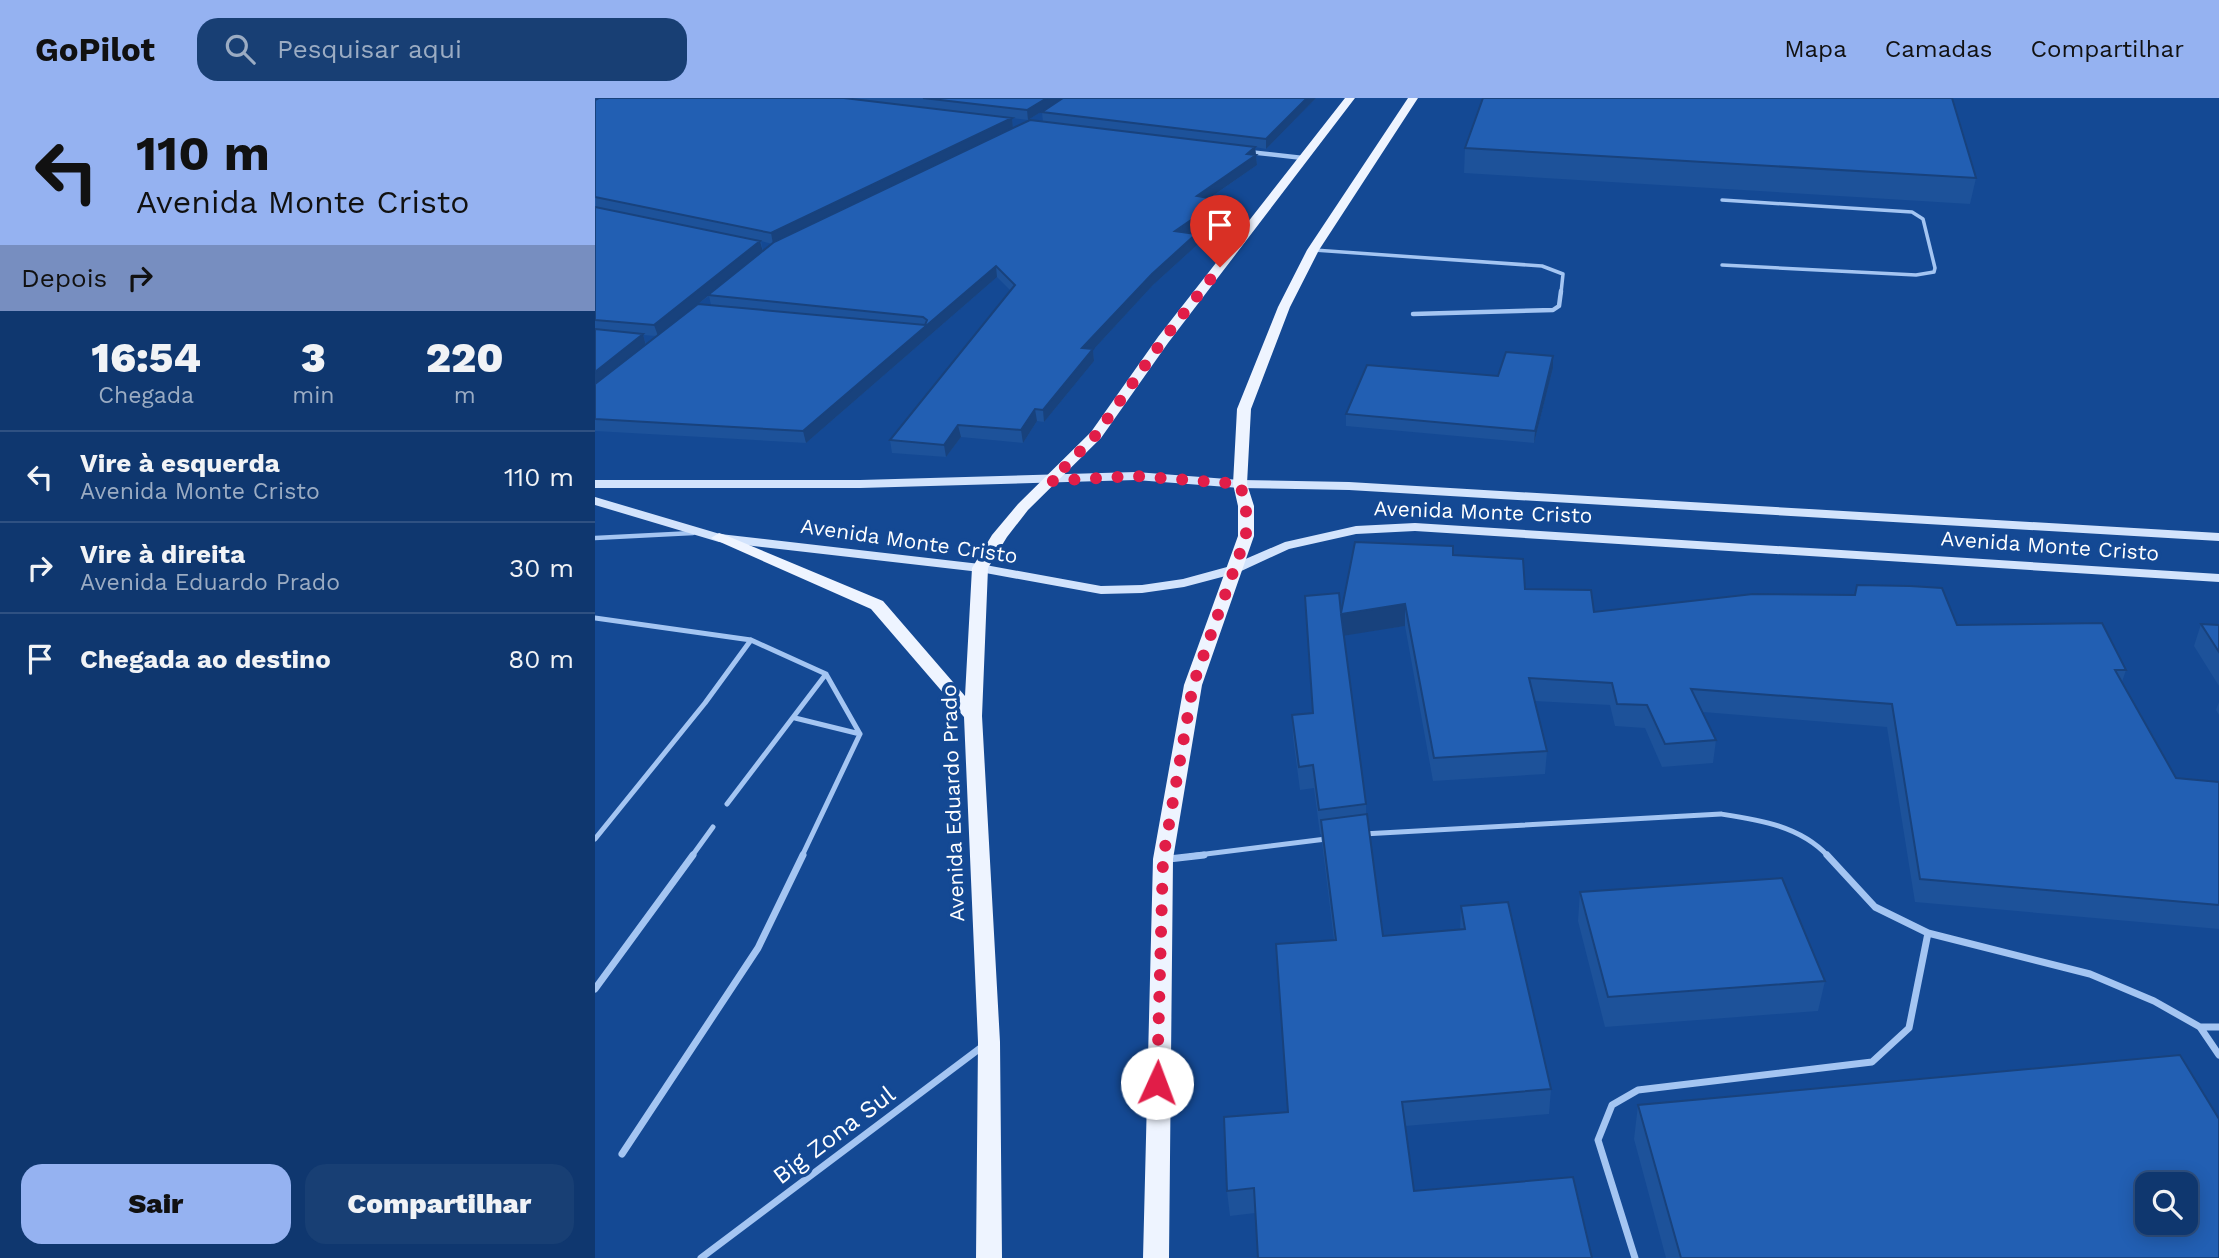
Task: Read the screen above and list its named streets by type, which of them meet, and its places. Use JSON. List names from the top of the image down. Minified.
{"streets":{"main road":["Avenida Monte Cristo","Avenida Eduardo Prado"],"lane":["Big Zona Sul"]},"crossings":[["Avenida Monte Cristo","Avenida Eduardo Prado"],["Avenida Eduardo Prado","Big Zona Sul"]],"page":{"header":"GoPilot","search":"Pesquisar aqui","nav":["Mapa","Camadas","Compartilhar"],"turn":["110 m","Avenida Monte Cristo"],"then":"Depois","eta":["16:54","Chegada","3","min","220","m"],"list":[{"name":"Vire à esquerda","note":"Avenida Monte Cristo","value":"110 m"},{"name":"Vire à direita","note":"Avenida Eduardo Prado","value":"30 m"},{"name":"Chegada ao destino","value":"80 m"}],"buttons":["Sair","Compartilhar"]}}
